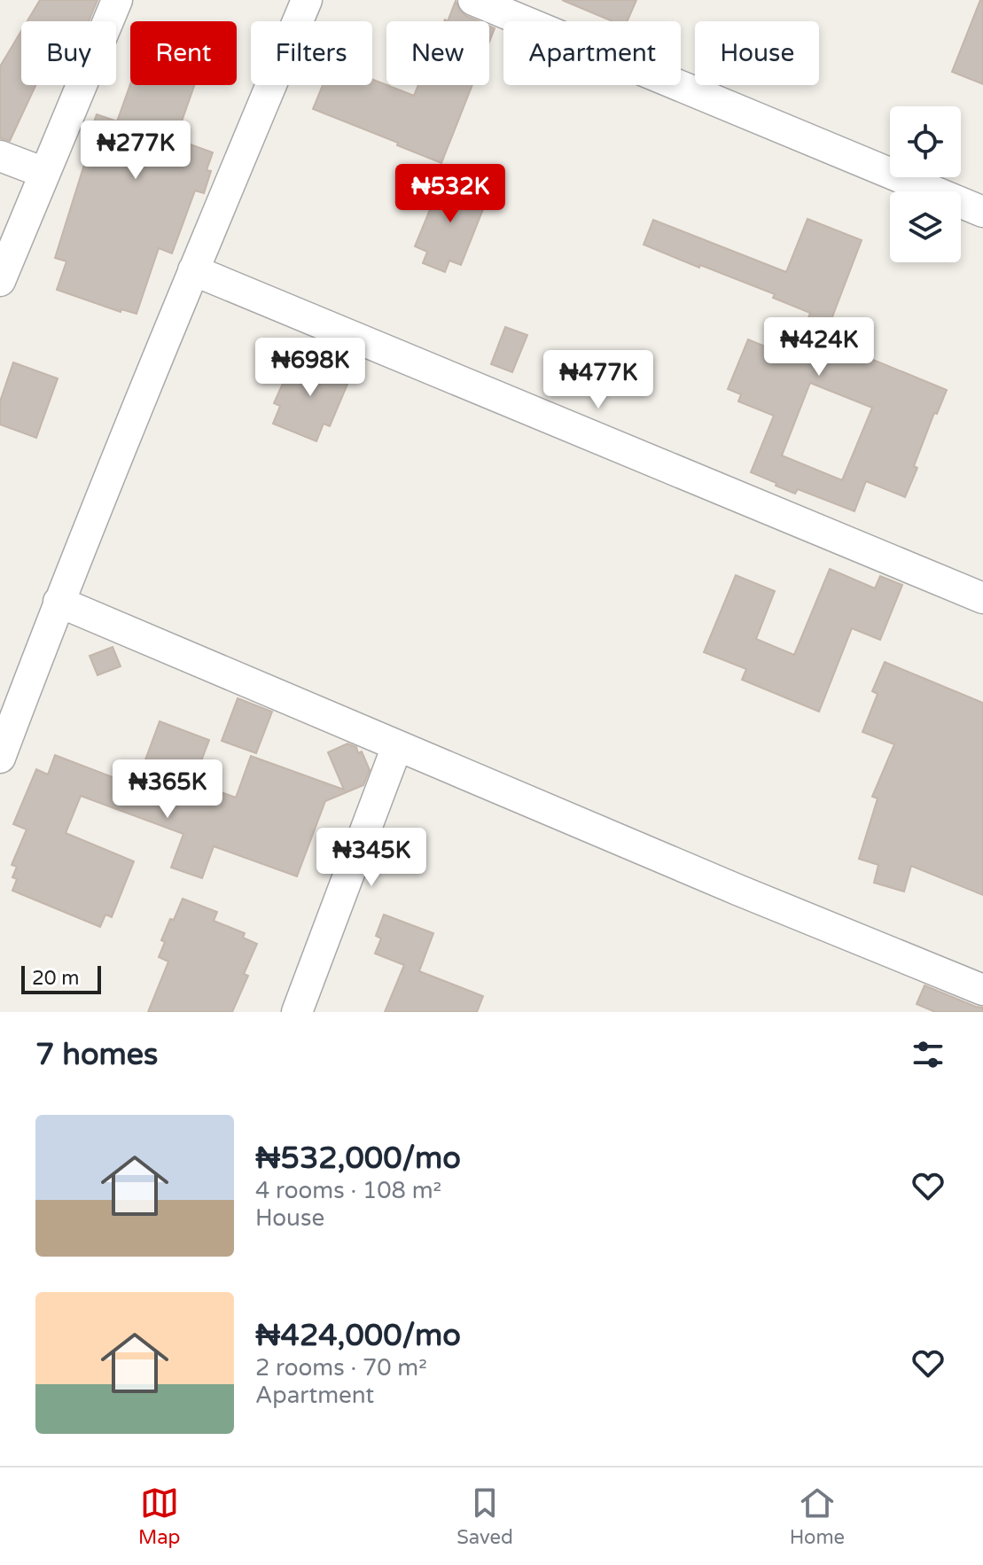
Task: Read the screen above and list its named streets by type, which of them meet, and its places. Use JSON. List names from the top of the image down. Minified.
{"scale_bar":"20 m","page":{"chip":["Buy","Rent","Filters","New","Apartment","House"],"price":["₦277K","₦532K","₦424K","₦698K","₦477K","₦365K","₦345K"],"scale":"20 m","heading":"7 homes","list":[{"name":"₦532,000/mo","note":"4 rooms · 108 m² · House"},{"name":"₦424,000/mo","note":"2 rooms · 70 m² · Apartment"}],"tabs":["Map","Saved","Home"]}}
